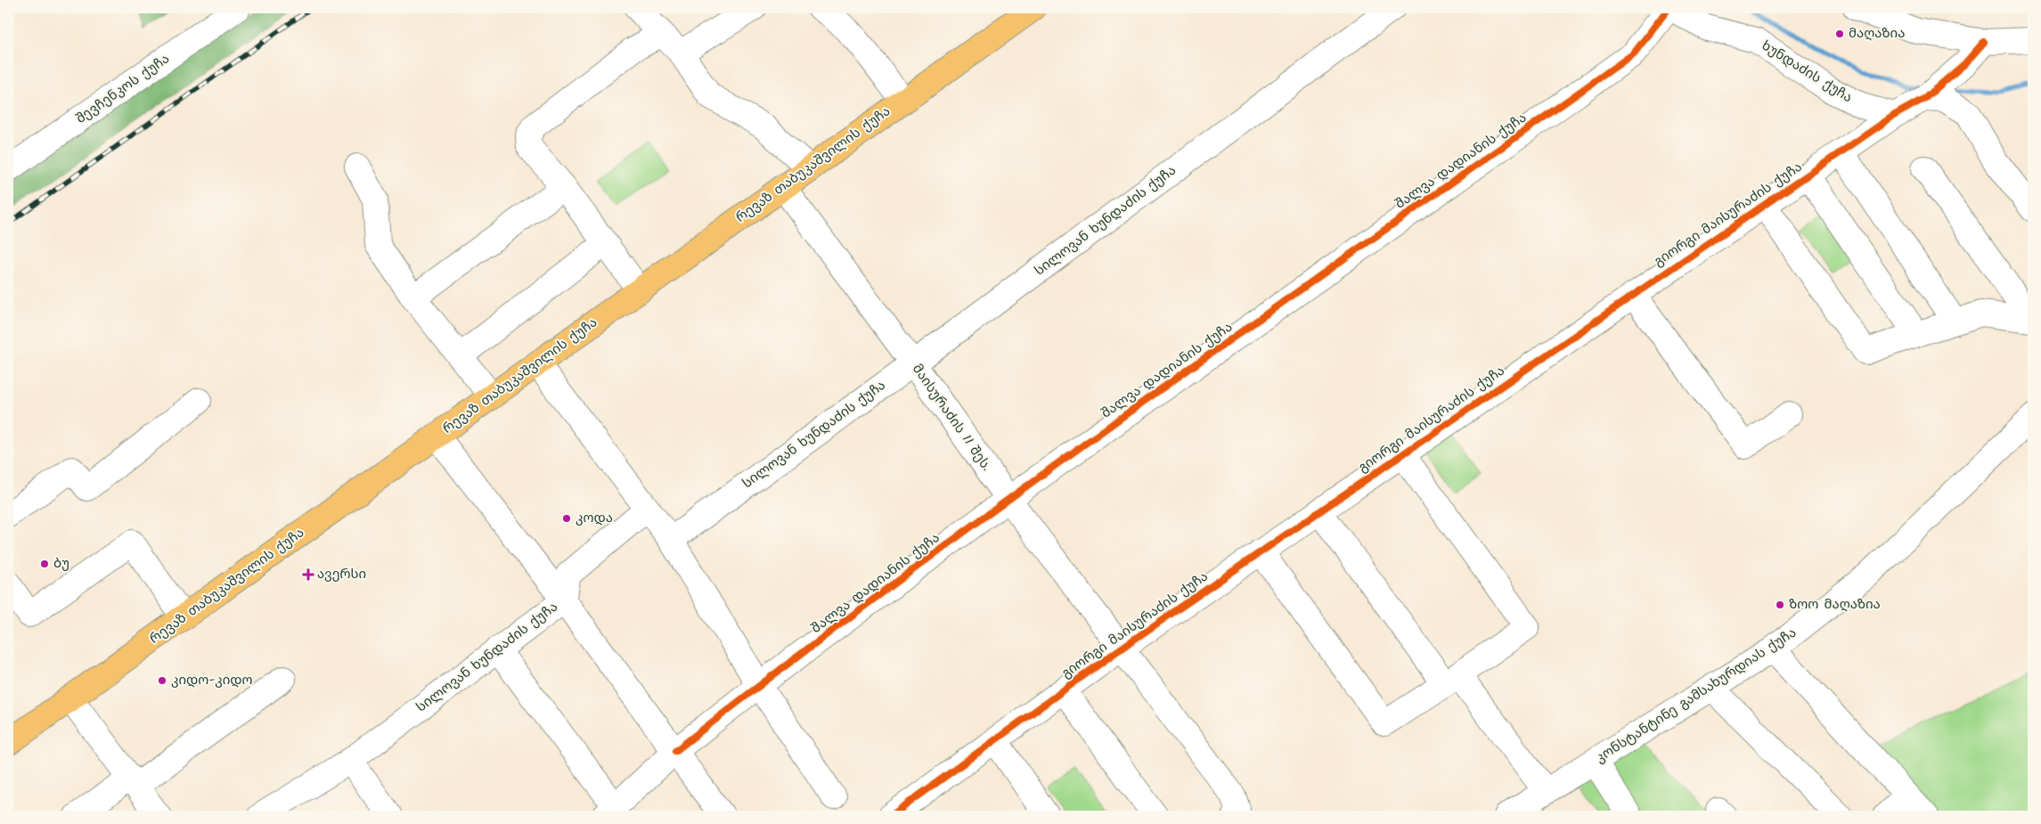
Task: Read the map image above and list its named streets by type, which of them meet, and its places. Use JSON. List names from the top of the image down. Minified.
{"streets":{"main road":["რევაზ თაბუკაშვილის ქუჩა"],"street":["ხუნდაძის ქუჩა","შევჩენკოს ქუჩა","შალვა დადიანის ქუჩა","გიორგი მაისურაძის ქუჩა","სილოვან ხუნდაძის ქუჩა","მაისურაძის II შეს.","კონსტანტინე გამსახურდიას ქუჩა"]},"crossings":[["ხუნდაძის ქუჩა","შალვა დადიანის ქუჩა"],["ხუნდაძის ქუჩა","გიორგი მაისურაძის ქუჩა"],["შალვა დადიანის ქუჩა","მაისურაძის II შეს."],["რევაზ თაბუკაშვილის ქუჩა","მაისურაძის II შეს."],["გიორგი მაისურაძის ქუჩა","მაისურაძის II შეს."],["სილოვან ხუნდაძის ქუჩა","მაისურაძის II შეს."]],"places":{"other":["მაღაზია","კოდა","ბუ","ზოო მაღაზია","კიდო-კიდო"],"health":["ავერსი"]}}
